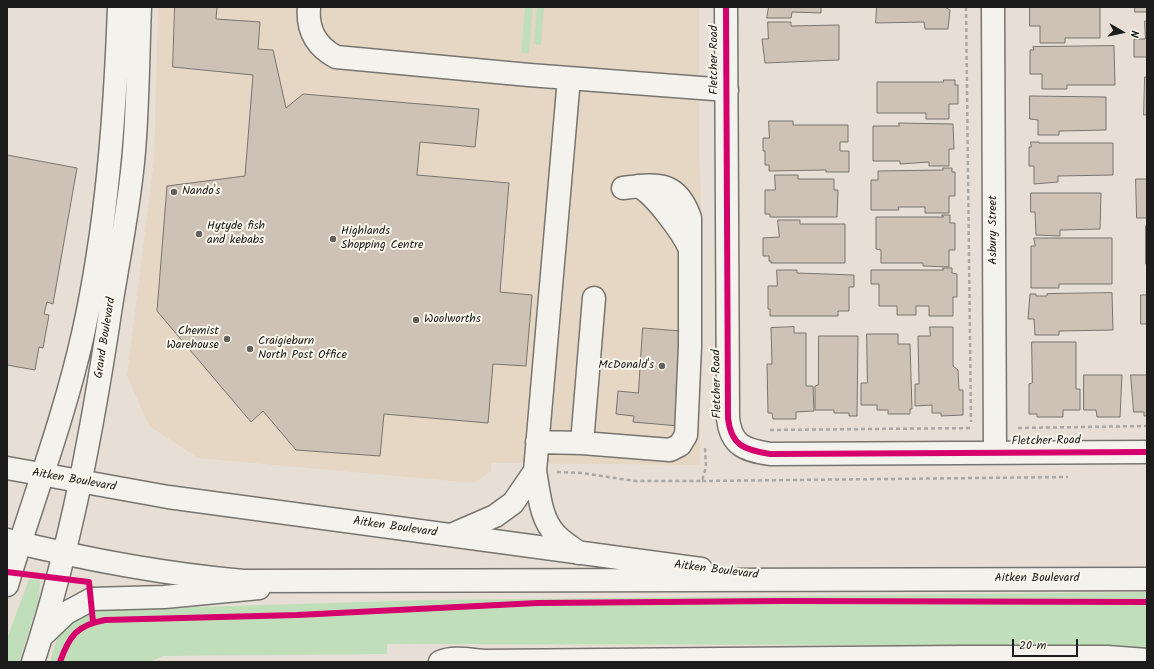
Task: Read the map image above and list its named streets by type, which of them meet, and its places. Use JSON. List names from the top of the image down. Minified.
{"streets":{"street":["Fletcher Road","Asbury Street","Grand Boulevard","Aitken Boulevard"]},"crossings":[["Fletcher Road","Asbury Street"],["Grand Boulevard","Aitken Boulevard"]],"places":["Nando's","Hytyde fish and kebabs","Highlands Shopping Centre","Woolworths","Chemist Warehouse","Craigieburn North Post Office","McDonald's"],"scale_bar":"20 m","north":"right"}
